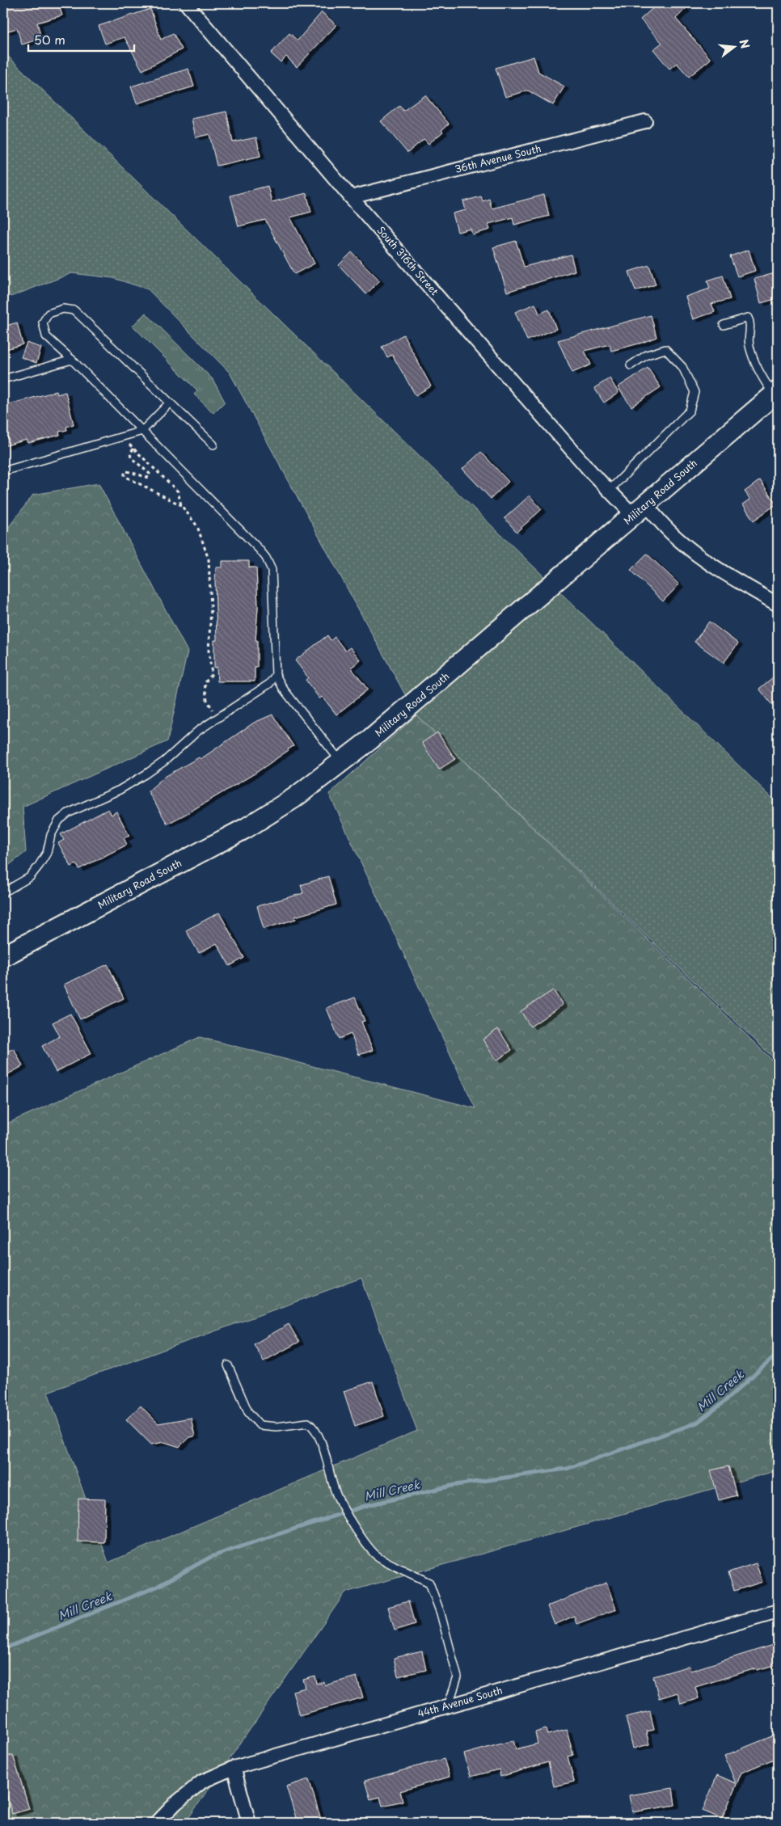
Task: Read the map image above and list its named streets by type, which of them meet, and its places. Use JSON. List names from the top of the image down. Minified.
{"streets":{"main road":["Military Road South"],"street":["36th Avenue South","South 316th Street","44th Avenue South"]},"crossings":[["36th Avenue South","South 316th Street"],["South 316th Street","Military Road South"]],"water":["Mill Creek"],"scale_bar":"50 m","north":"right"}
